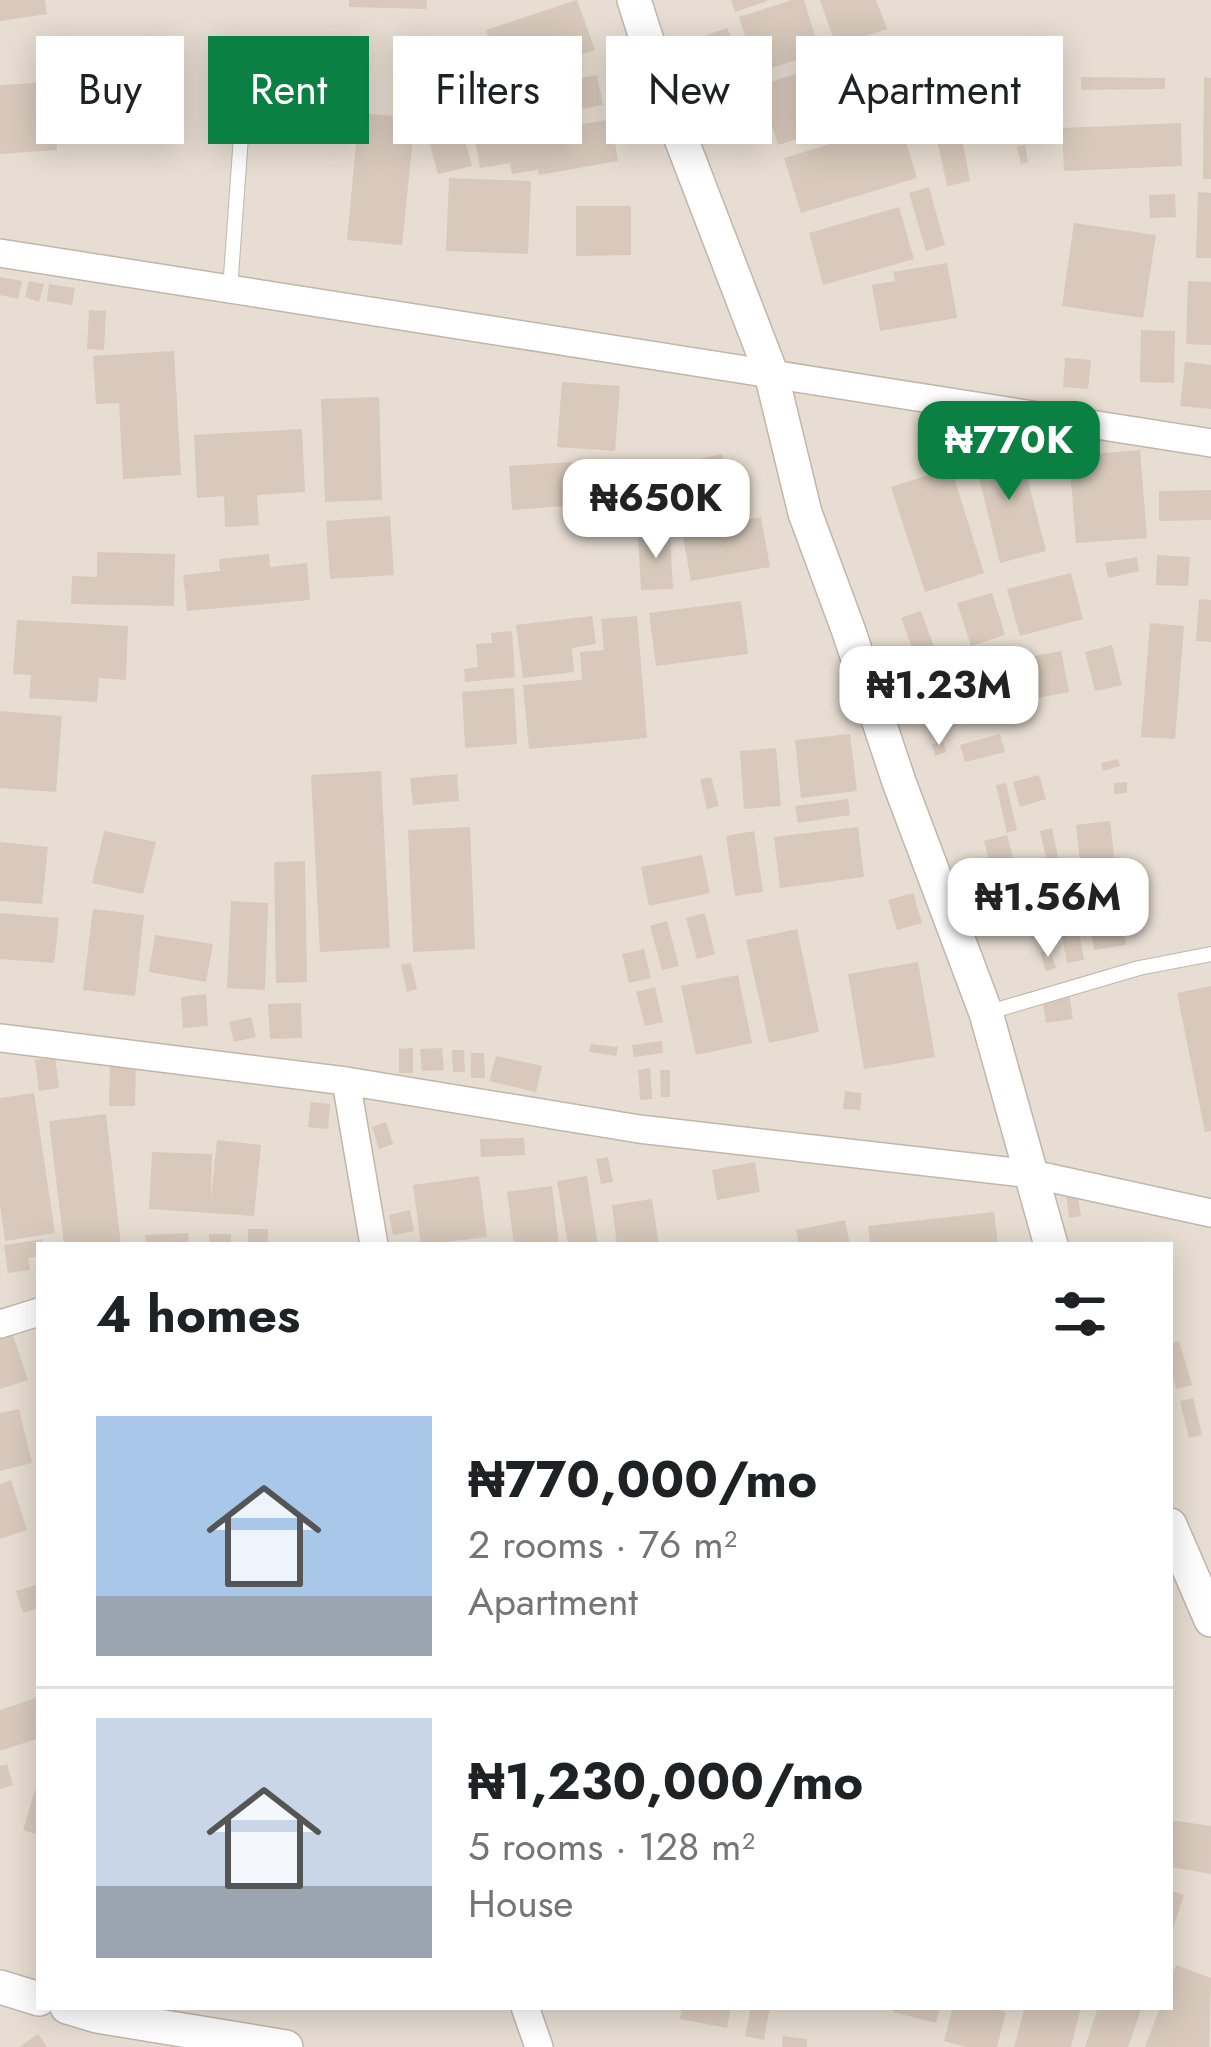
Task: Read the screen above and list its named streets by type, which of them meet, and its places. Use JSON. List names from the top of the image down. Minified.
{"page":{"chip":["Buy","Rent","Filters","New","Apartment"],"price":["₦770K","₦650K","₦1.23M","₦1.56M"],"heading":"4 homes","list":[{"name":"₦770,000/mo","note":"2 rooms · 76 m² · Apartment"},{"name":"₦1,230,000/mo","note":"5 rooms · 128 m² · House"}]}}
